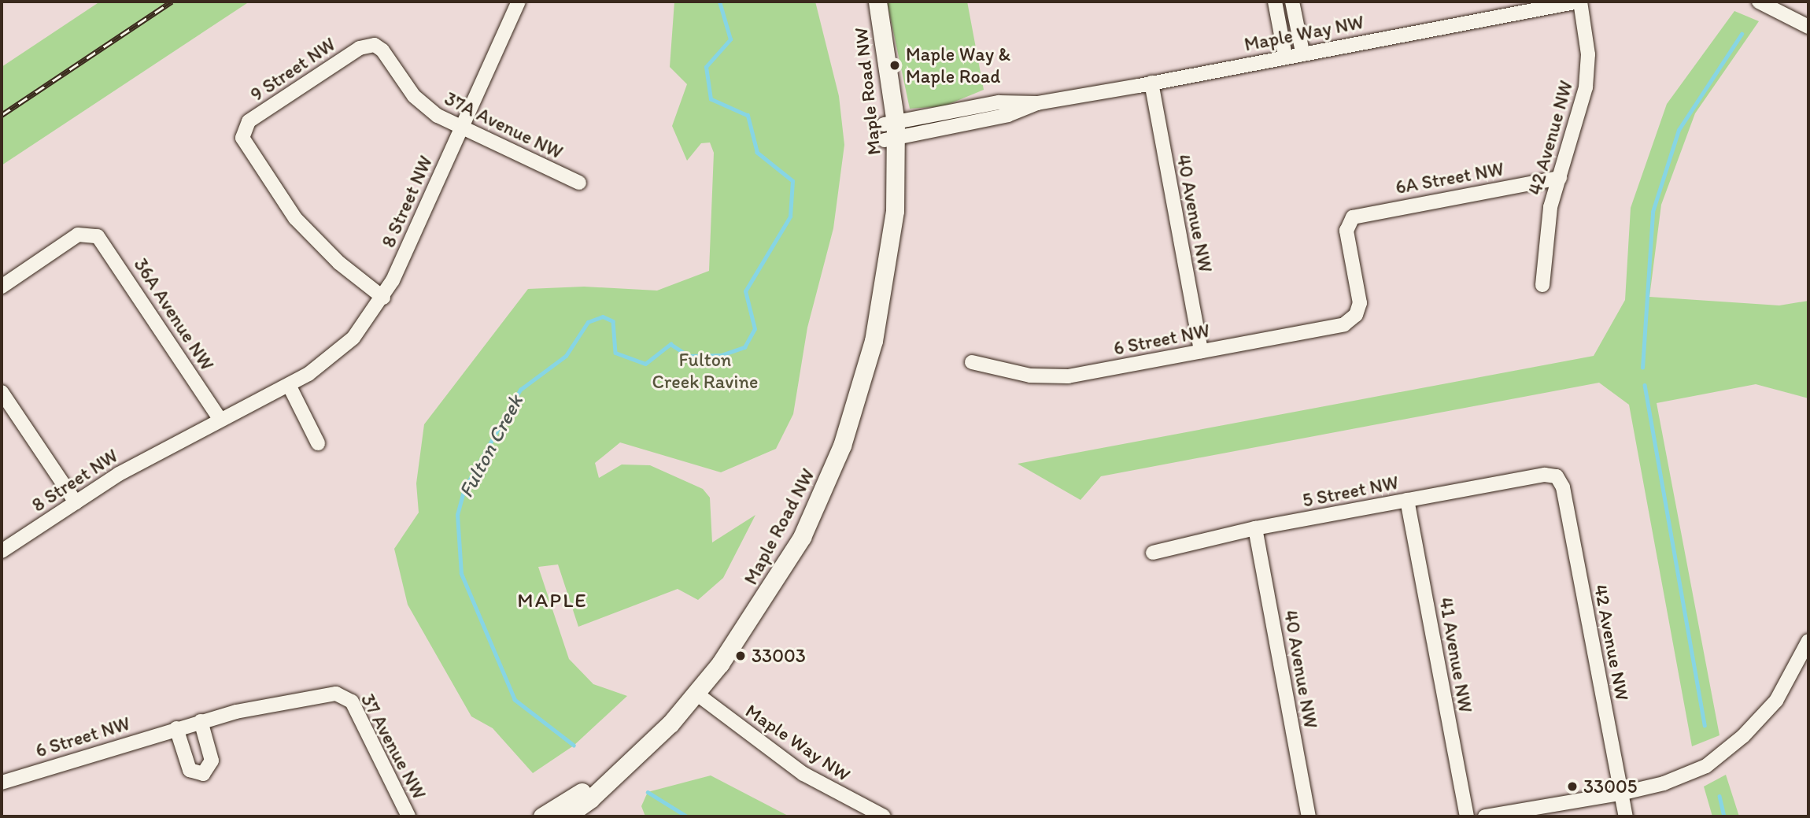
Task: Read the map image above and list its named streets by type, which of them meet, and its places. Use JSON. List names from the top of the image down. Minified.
{"streets":{"street":["Maple Way NW","9 Street NW","Maple Road NW","37A Avenue NW","42 Avenue NW","6A Street NW","8 Street NW","40 Avenue NW","36A Avenue NW","6 Street NW","5 Street NW","41 Avenue NW","37 Avenue NW"]},"crossings":[["Maple Way NW","Maple Road NW"],["Maple Way NW","42 Avenue NW"],["Maple Way NW","40 Avenue NW"],["9 Street NW","37A Avenue NW"],["9 Street NW","8 Street NW"],["37A Avenue NW","8 Street NW"],["42 Avenue NW","6A Street NW"],["42 Avenue NW","5 Street NW"],["6A Street NW","6 Street NW"],["8 Street NW","36A Avenue NW"],["40 Avenue NW","6 Street NW"],["40 Avenue NW","5 Street NW"],["6 Street NW","37 Avenue NW"],["5 Street NW","41 Avenue NW"]],"districts":["MAPLE"],"water":["Fulton Creek"],"parks":["Fulton Creek Ravine"],"places":["Maple Way & Maple Road","33003","33005"]}
